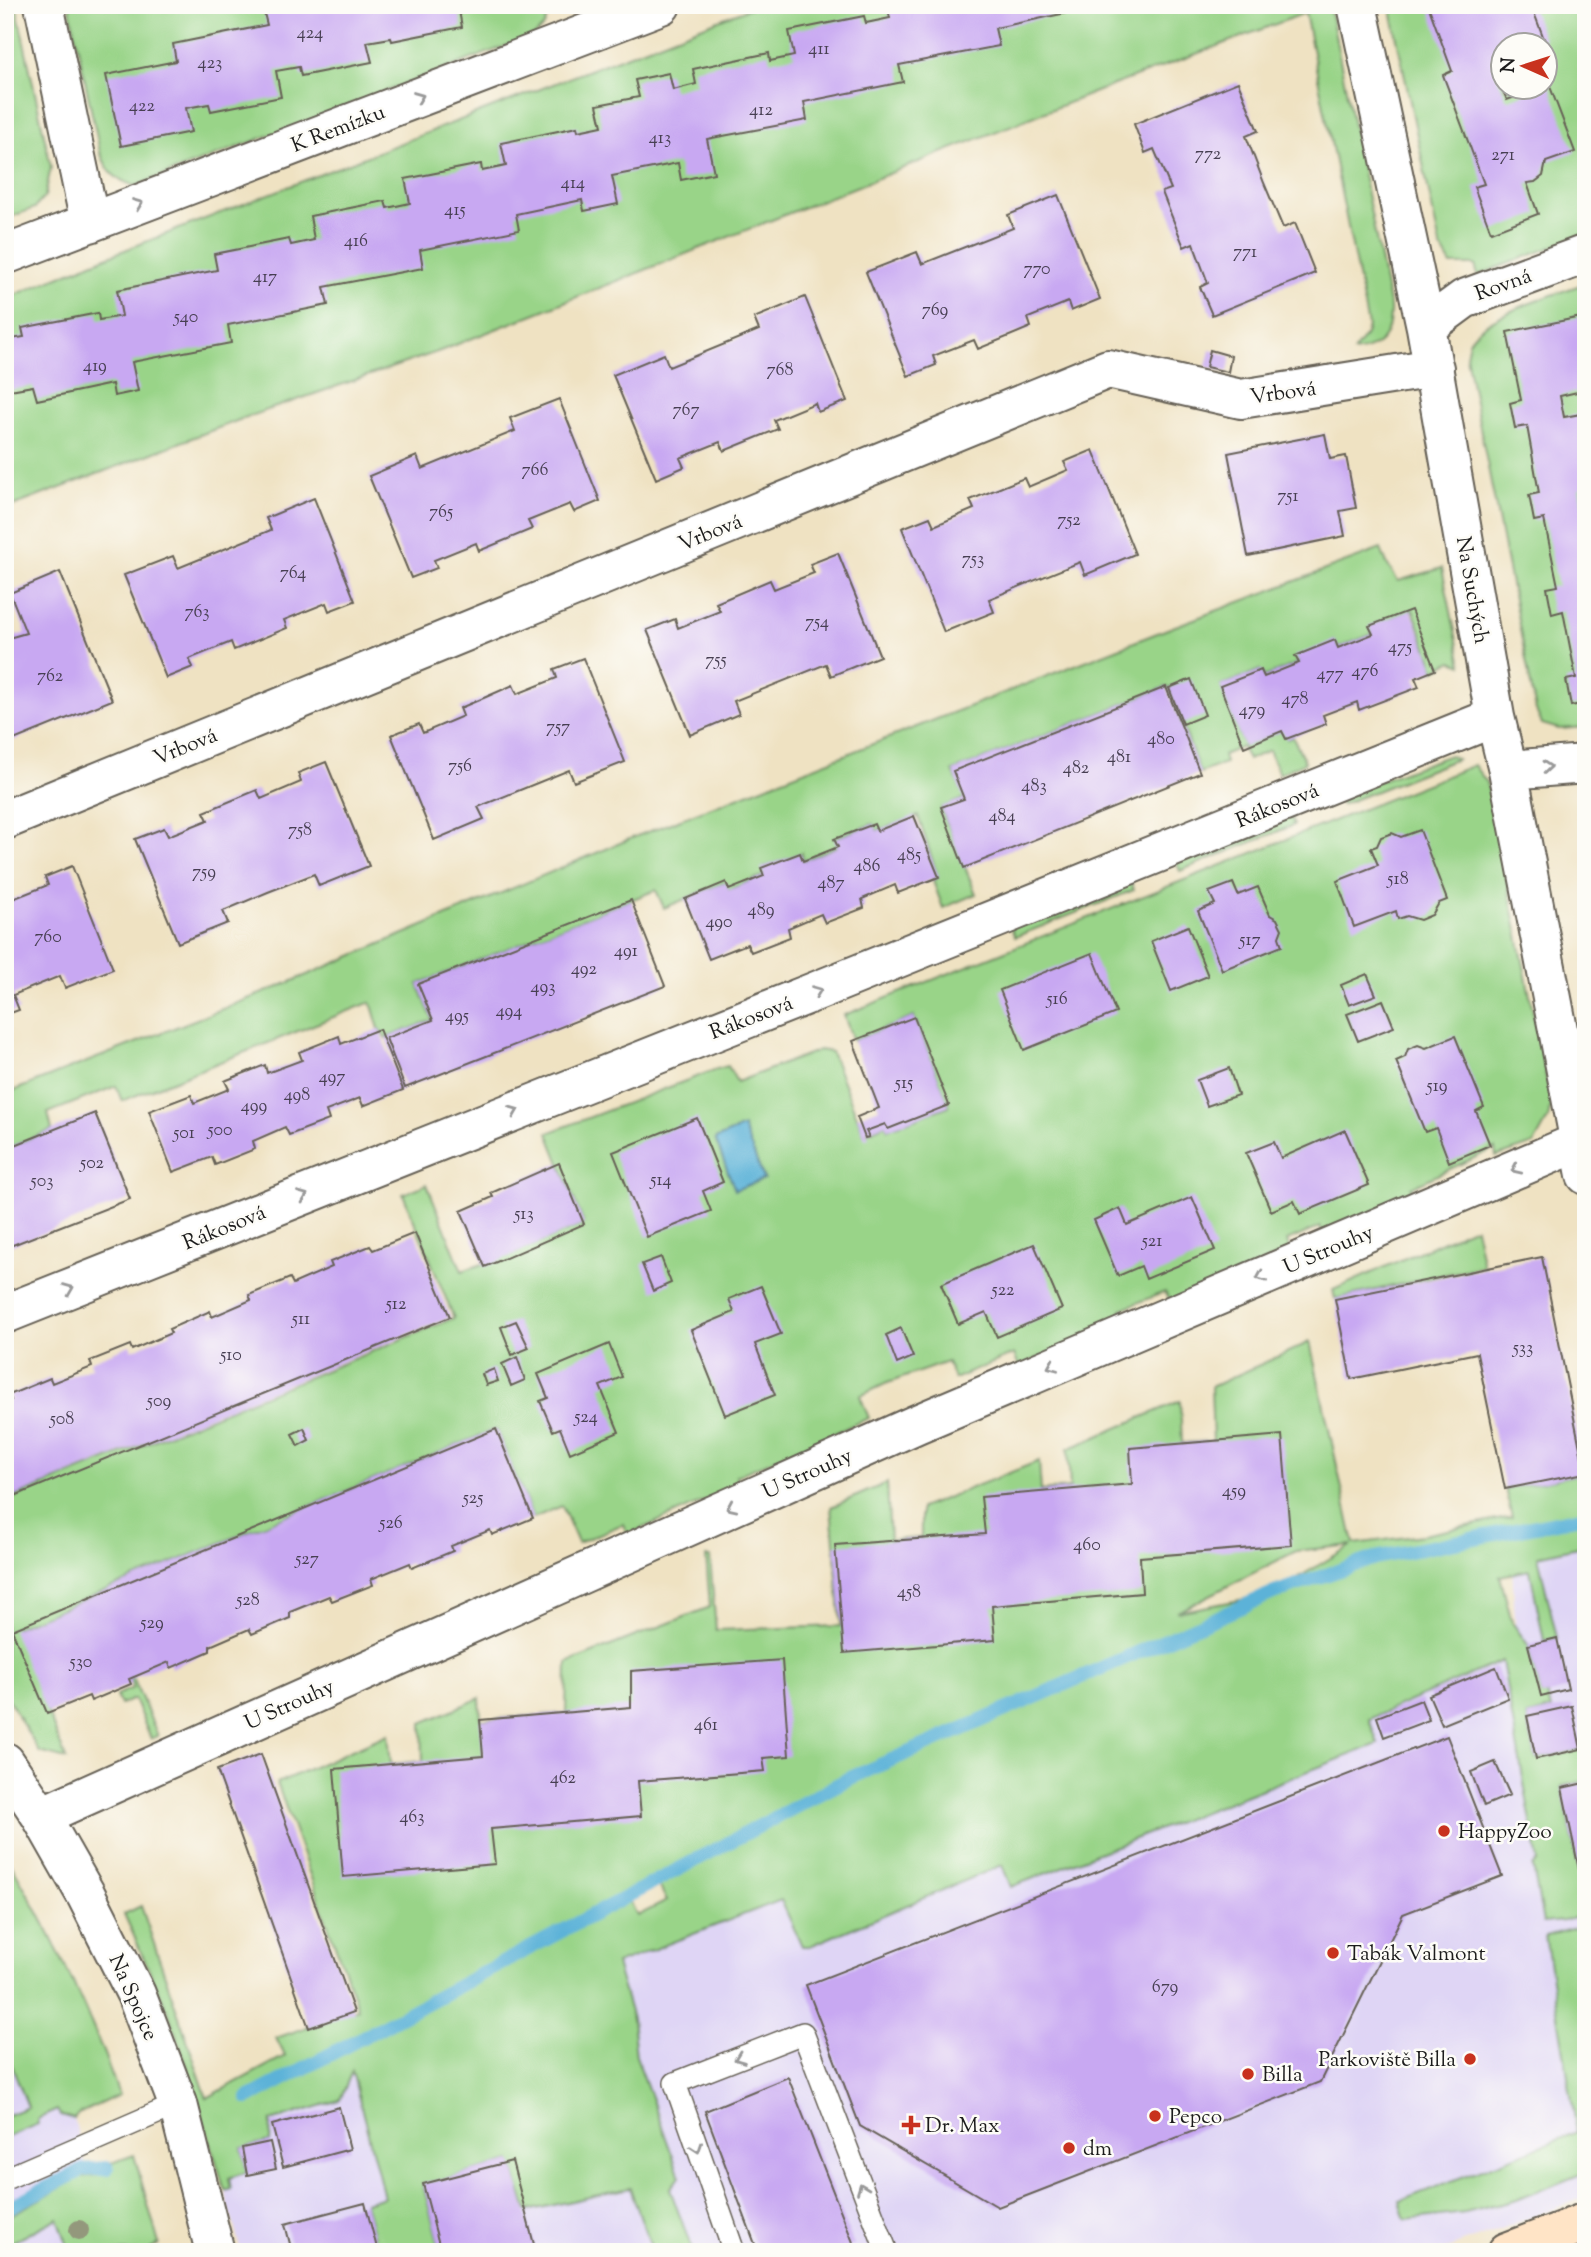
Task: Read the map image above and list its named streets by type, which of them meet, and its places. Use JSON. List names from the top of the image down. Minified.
{"streets":{"street":["K Remízku","Rovná","Vrbová","Na Suchých","Rákosová","U Strouhy","Na Spojce"]},"crossings":[["Rovná","Na Suchých"],["Vrbová","Na Suchých"],["Na Suchých","Rákosová"],["Na Suchých","U Strouhy"],["U Strouhy","Na Spojce"]],"one_way":["K Remízku","Rákosová","U Strouhy"],"places":{"other":["HappyZoo","Tabák Valmont","Parkoviště Billa","Billa","Pepco","dm"],"health":["Dr. Max"]},"house_numbers":["424","411","423","422","412","413","772","271","414","415","416","771","770","417","769","540","419","768","767","766","751","765","752","753","764","763","754","475","755","476","477","762","478","479","757","480","481","756","482","483","484","758","485","486","759","518","487","489","490","760","517","491","492","493","516","494","495","497","515","519","498","499","500","501","502","514","503","513","521","522","512","511","533","510","509","524","508","459","525","526","460","527","458","528","529","530","461","462","463","679"],"north":"left"}
